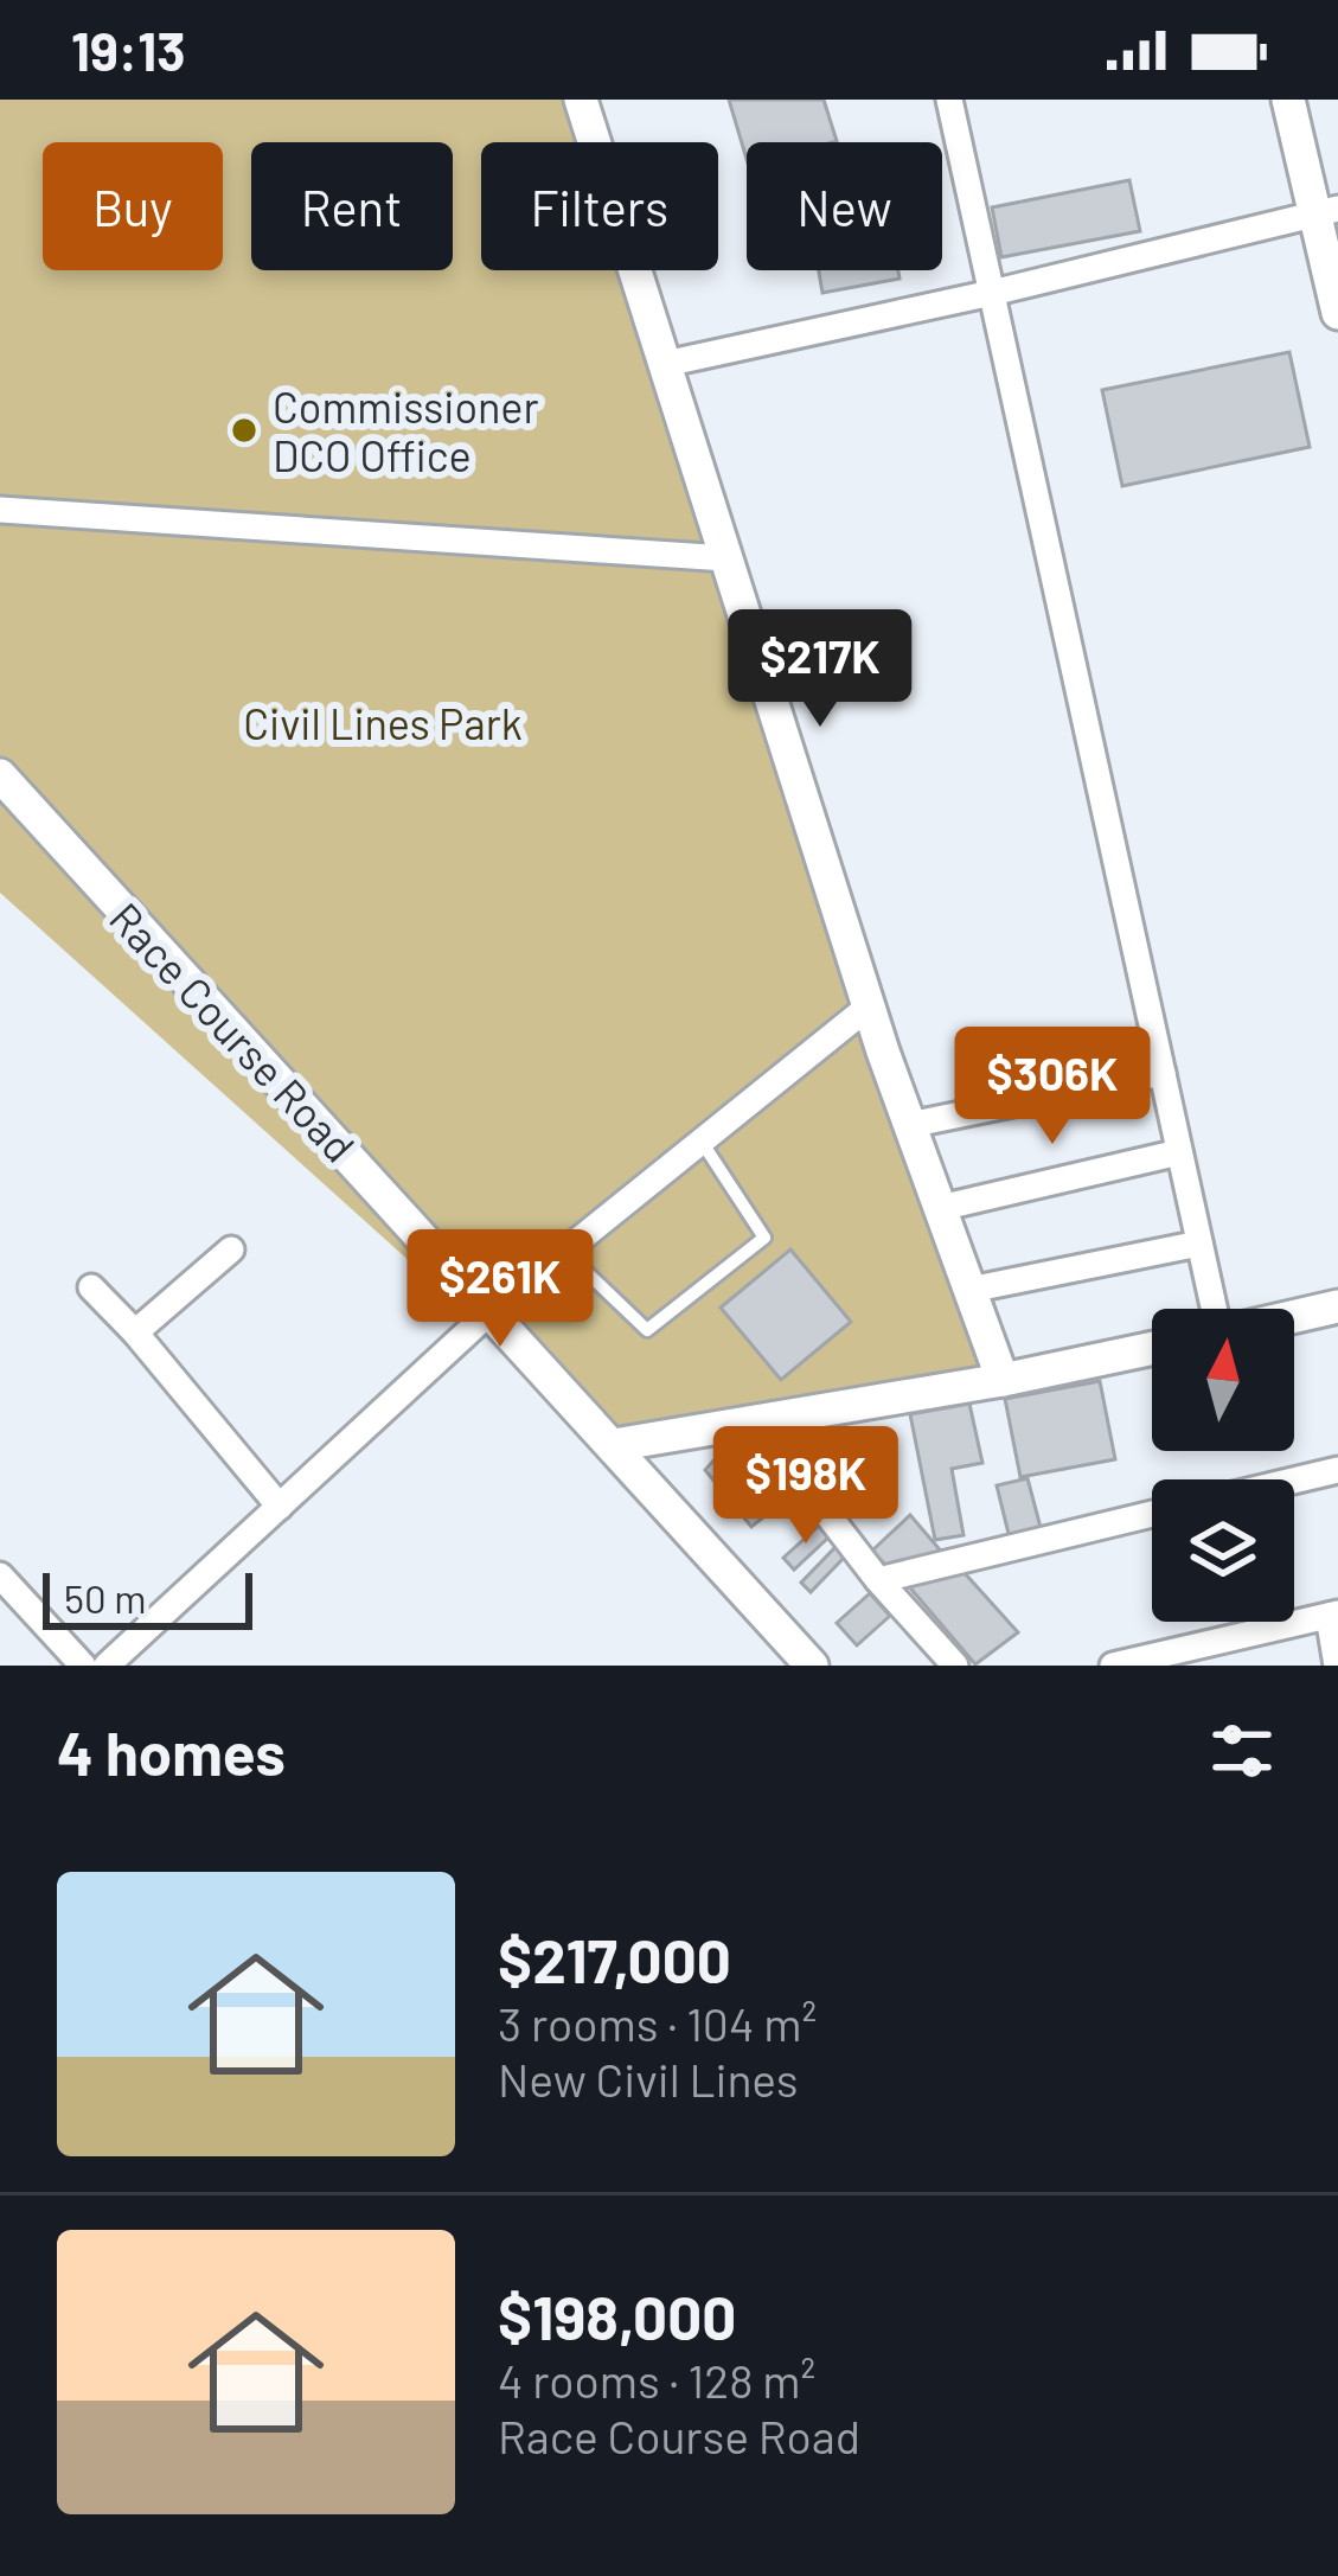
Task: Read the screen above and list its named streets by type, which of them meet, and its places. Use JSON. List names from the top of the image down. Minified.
{"streets":{"street":["Race Course Road"]},"parks":["Civil Lines Park"],"places":["Commissioner DCO Office"],"scale_bar":"50 m","north":"top","page":{"status":"19:13","chip":["Buy","Rent","Filters","New"],"price":["$217K","$306K","$261K","$198K"],"scale":"50 m","heading":"4 homes","list":[{"name":"$217,000","note":"3 rooms · 104 m² · New Civil Lines"},{"name":"$198,000","note":"4 rooms · 128 m² · Race Course Road"}]}}
